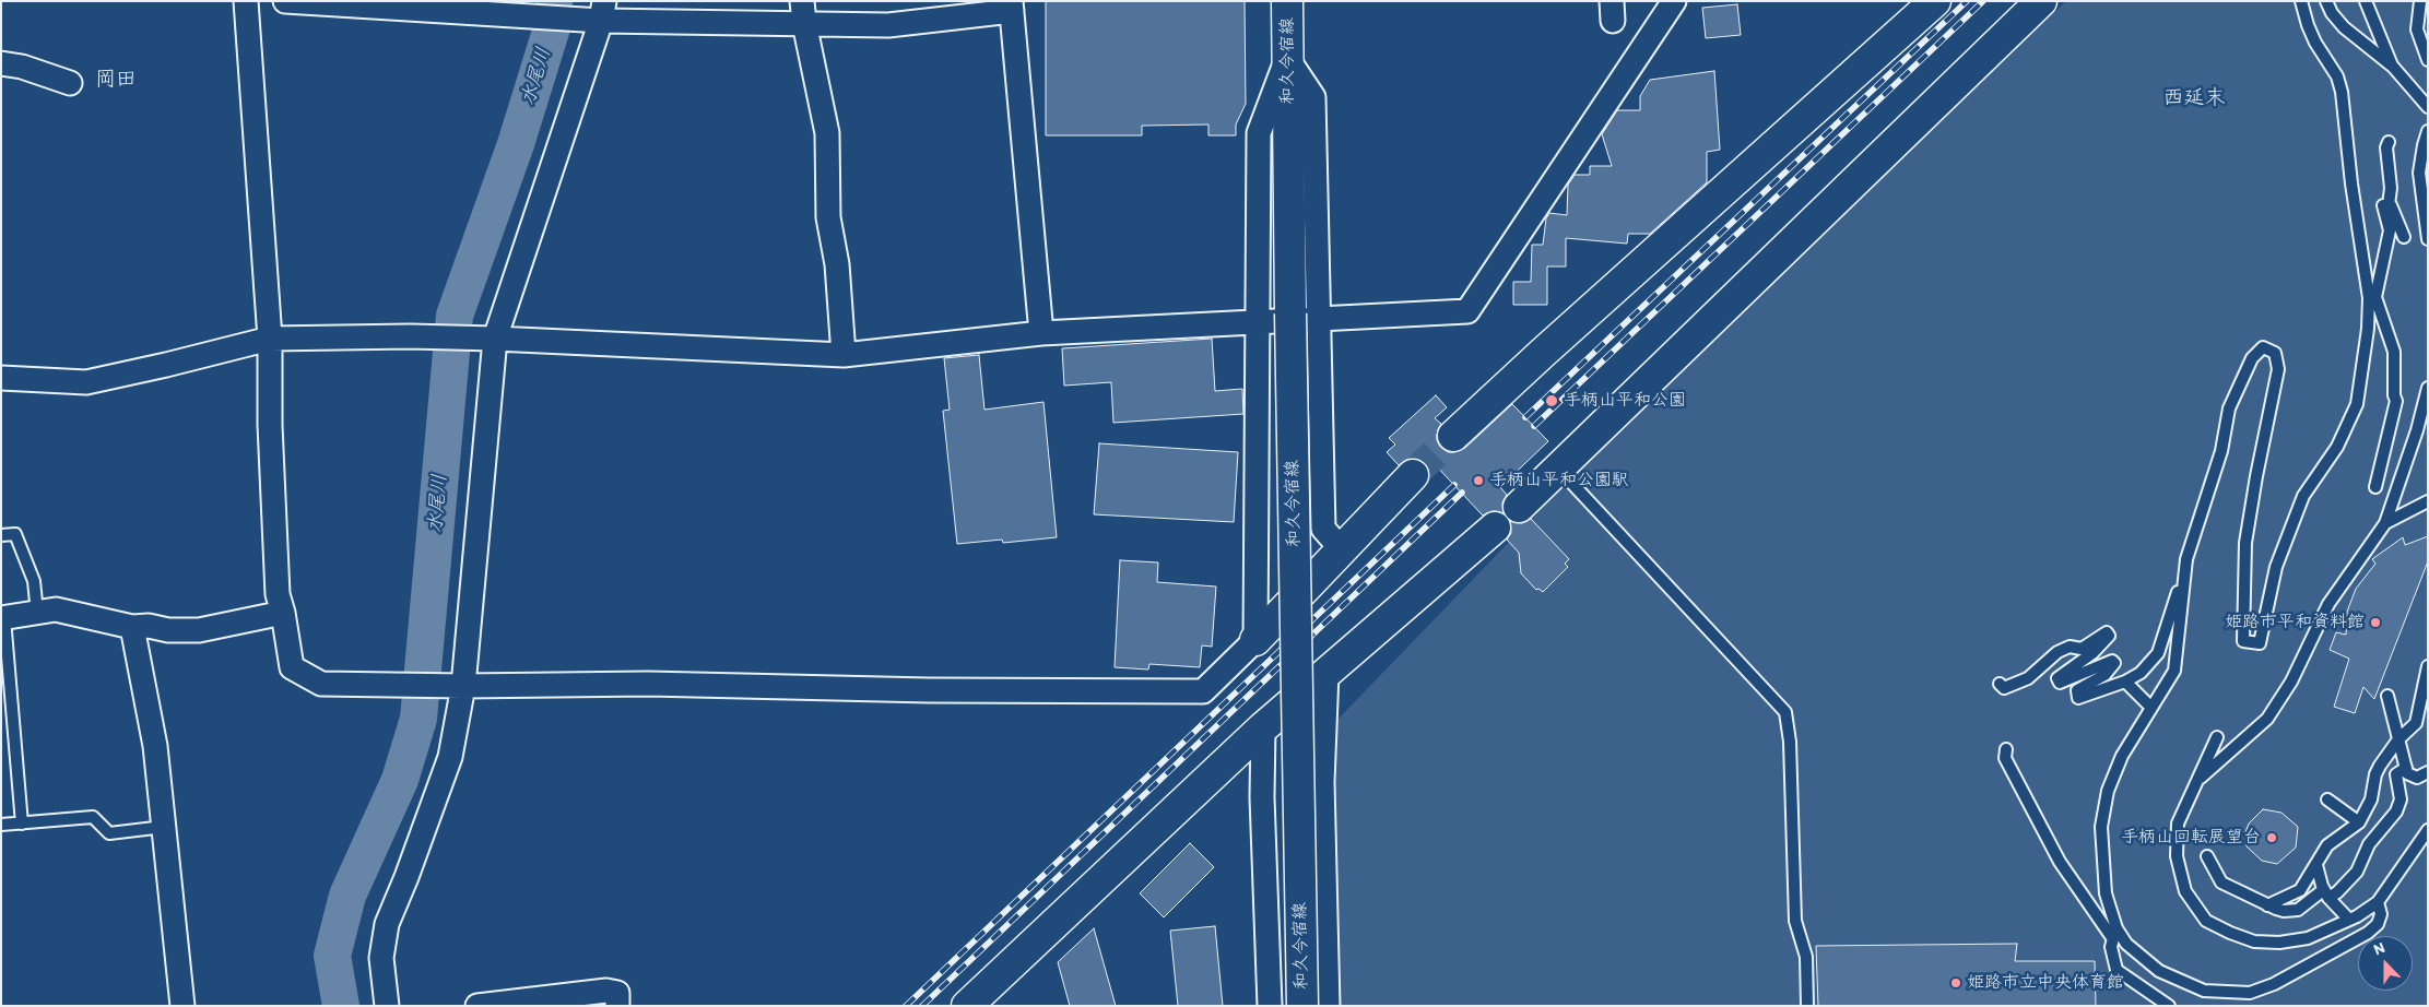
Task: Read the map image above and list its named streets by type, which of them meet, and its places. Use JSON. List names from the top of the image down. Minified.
{"streets":{"street":["和久今宿線"]},"districts":["岡田","西延末"],"water":["水尾川"],"places":["手柄山平和公園","手柄山平和公園駅","姫路市平和資料館","手柄山回転展望台","姫路市立中央体育館"],"north":"top"}
